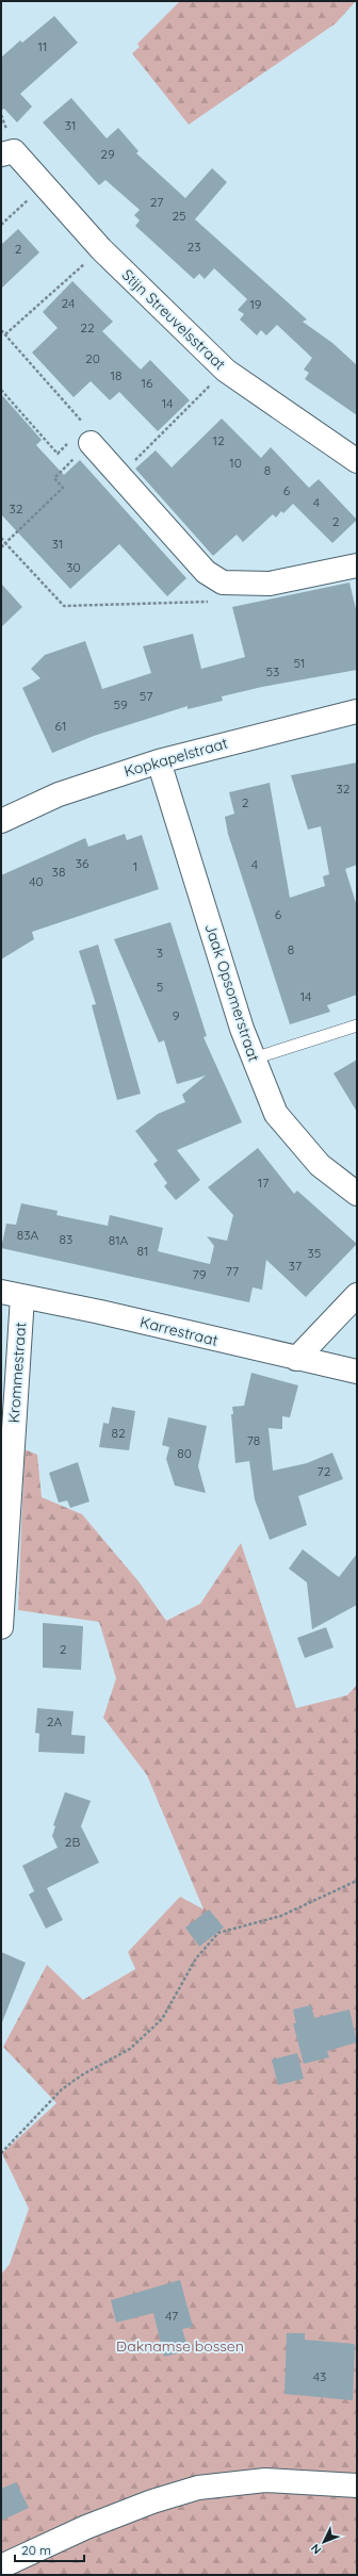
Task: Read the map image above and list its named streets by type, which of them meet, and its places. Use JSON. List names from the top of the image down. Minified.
{"streets":{"street":["Stijn Streuvelsstraat","Kopkapelstraat","Jaak Opsomerstraat","Karrestraat","Krommestraat"]},"crossings":[["Kopkapelstraat","Jaak Opsomerstraat"],["Karrestraat","Krommestraat"]],"parks":["Daknamse bossen"],"house_numbers":["11","31","29","27","25","23","2","24","19","22","20","18","16","14","12","10","8","6","4","32","2","31","30","51","53","57","59","61","32","2","36","4","1","38","40","6","8","3","5","14","9","17","83A","83","81A","81","35","37","77","79","82","78","80","72","2","2A","2B","47","43"],"scale_bar":"20 m","north":"bottom left"}
